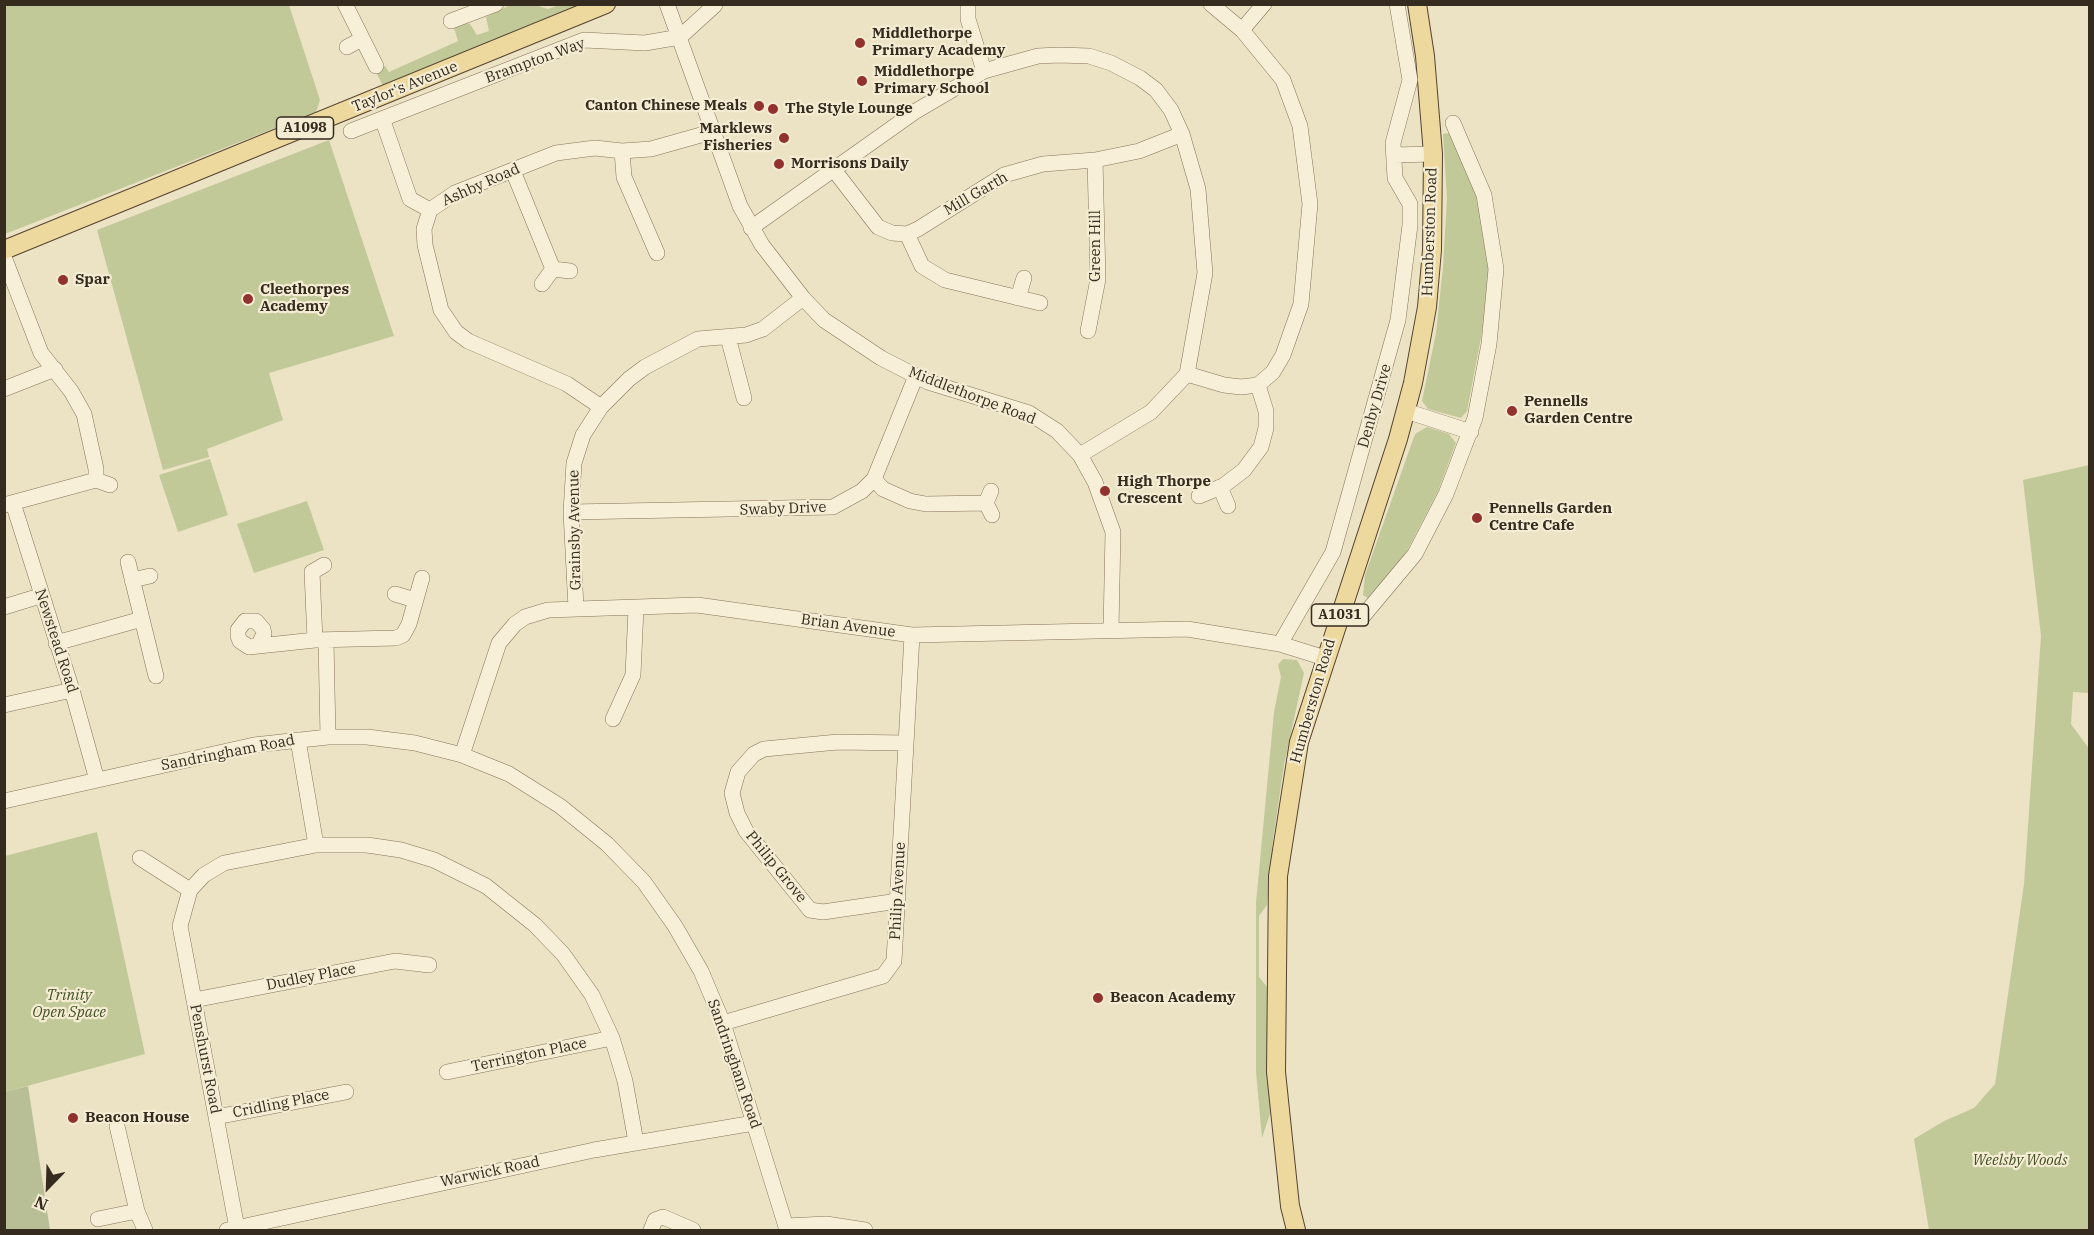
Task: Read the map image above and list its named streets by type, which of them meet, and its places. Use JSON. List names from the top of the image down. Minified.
{"streets":{"main road":["Taylor's Avenue","A1098","Humberston Road","A1031"],"street":["Brampton Way","Ashby Road","Mill Garth","Green Hill","Middlethorpe Road","Denby Drive","Swaby Drive","Grainsby Avenue","Brian Avenue","Newstead Road","Sandringham Road","Philip Grove","Philip Avenue","Dudley Place","Terrington Place","Penshurst Road","Cridling Place","Warwick Road"]},"crossings":[["Brampton Way","Middlethorpe Road"],["Ashby Road","Middlethorpe Road"],["Ashby Road","Grainsby Avenue"],["Mill Garth","Green Hill"],["Humberston Road","Brian Avenue"],["Middlethorpe Road","Swaby Drive"],["Middlethorpe Road","Grainsby Avenue"],["Middlethorpe Road","Brian Avenue"],["Denby Drive","Brian Avenue"],["Swaby Drive","Grainsby Avenue"],["Grainsby Avenue","Brian Avenue"],["Brian Avenue","Sandringham Road"],["Brian Avenue","Philip Avenue"],["Newstead Road","Sandringham Road"],["Sandringham Road","Philip Avenue"],["Sandringham Road","Warwick Road"],["Philip Grove","Philip Avenue"],["Dudley Place","Penshurst Road"],["Penshurst Road","Cridling Place"],["Penshurst Road","Warwick Road"]],"parks":["Trinity Open Space","Weelsby Woods"],"places":["Middlethorpe Primary Academy","Middlethorpe Primary School","Canton Chinese Meals","The Style Lounge","Marklews Fisheries","Morrisons Daily","Spar","Cleethorpes Academy","Pennells Garden Centre","High Thorpe Crescent","Pennells Garden Centre Cafe","Beacon Academy","Beacon House"],"north":"bottom left"}
